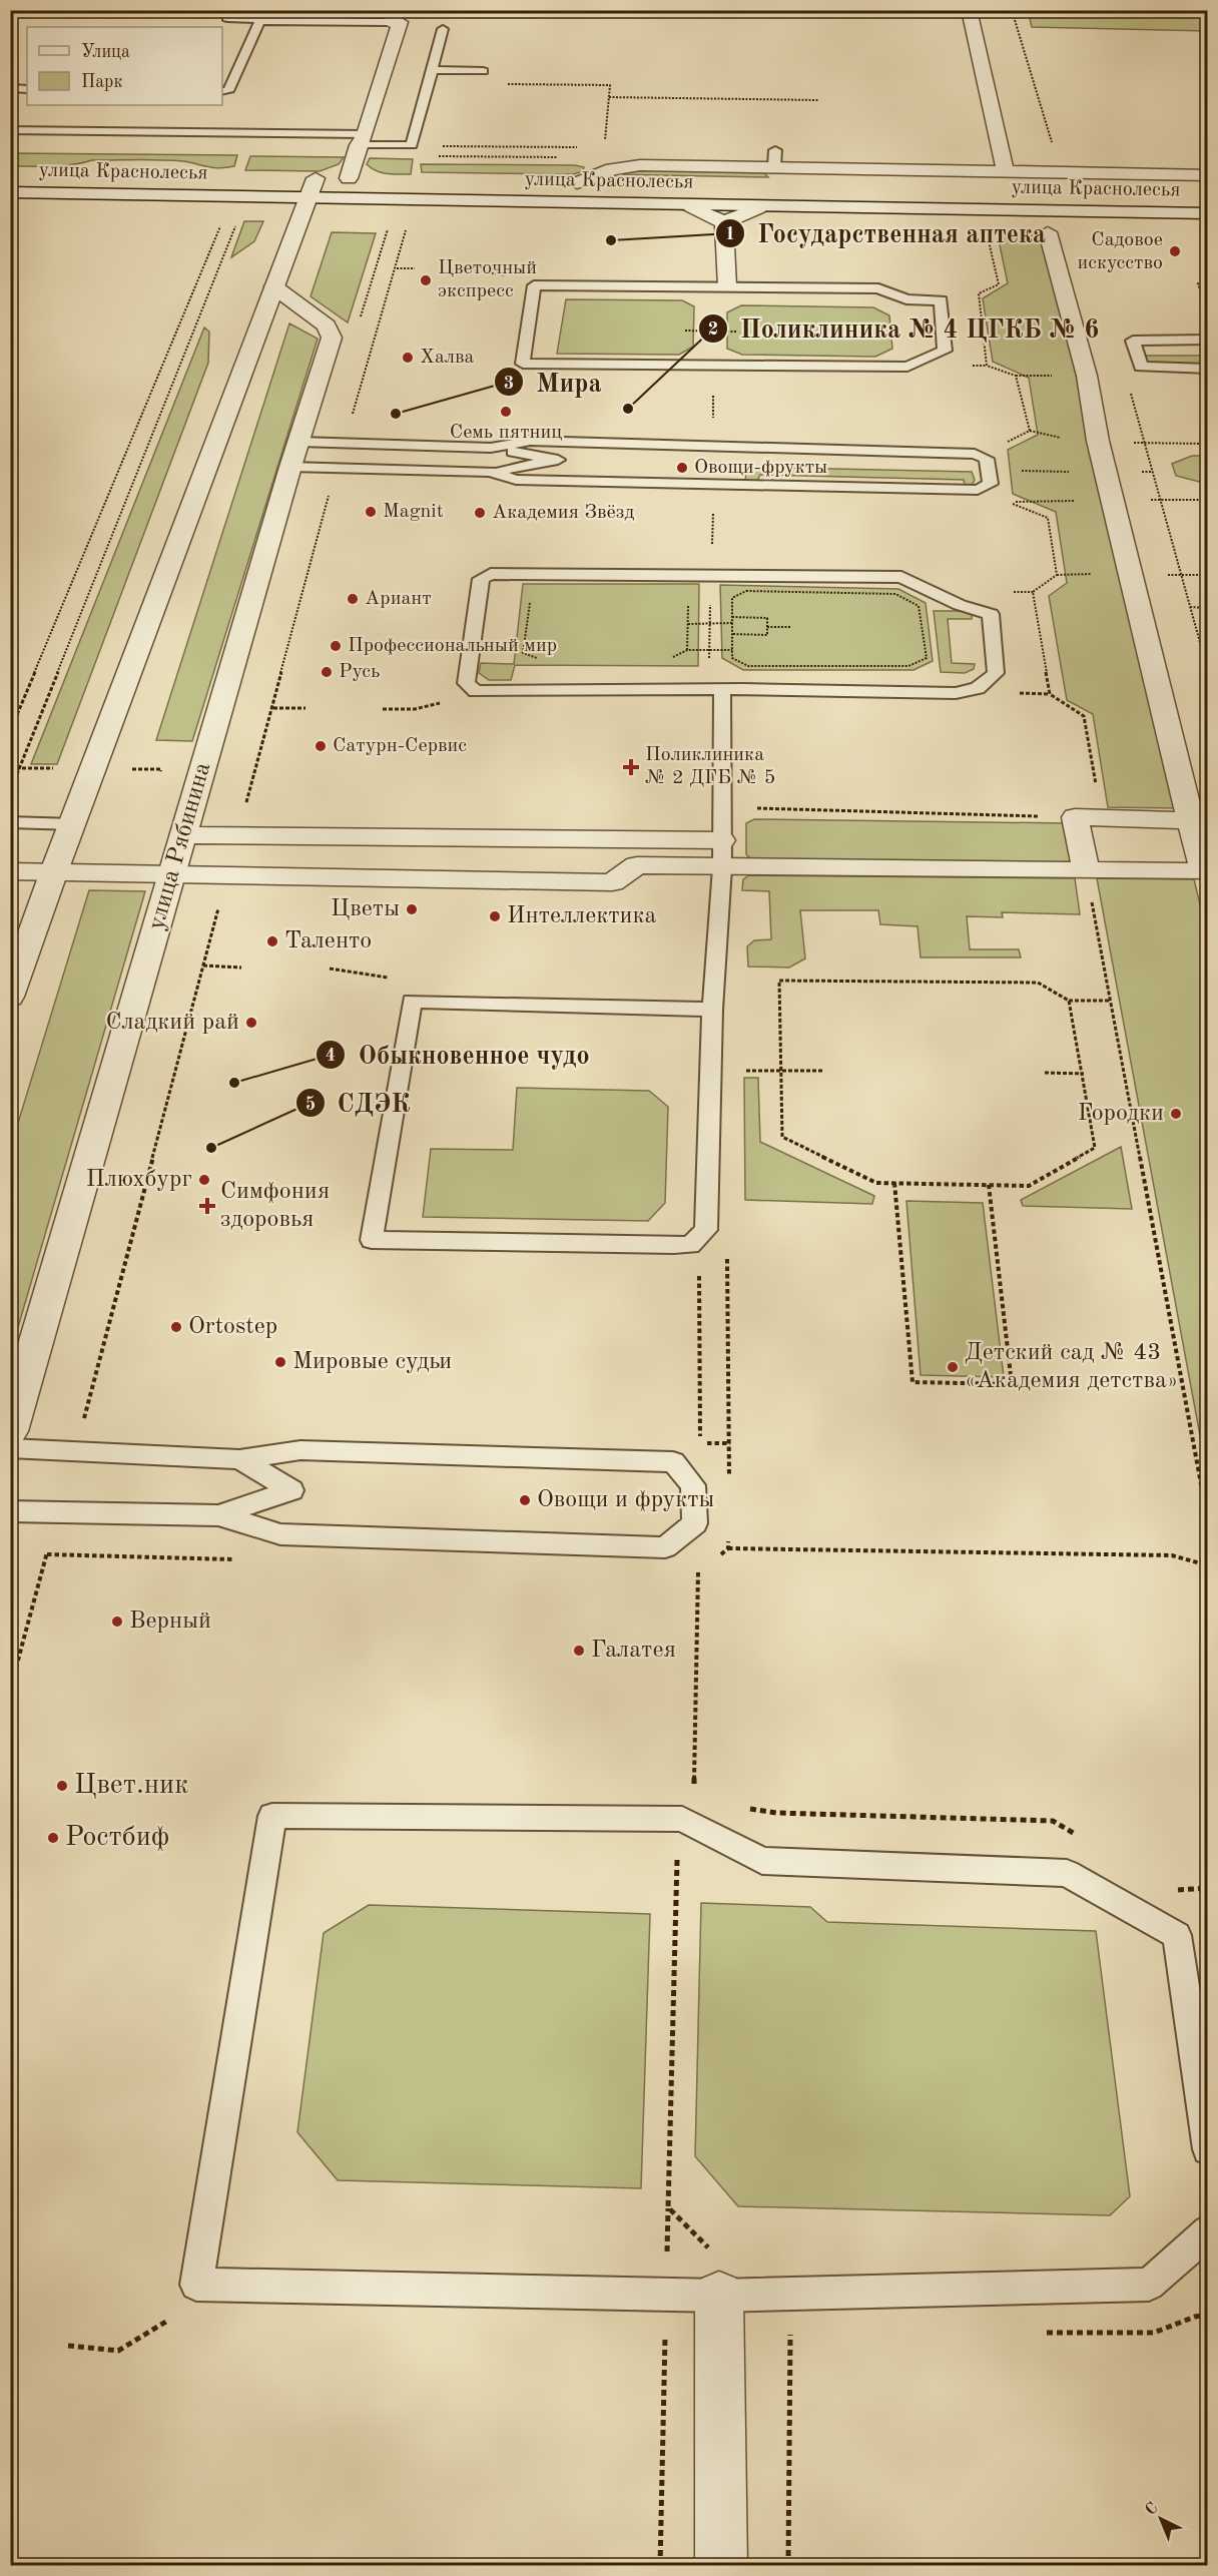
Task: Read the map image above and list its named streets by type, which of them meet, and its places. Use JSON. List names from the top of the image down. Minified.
{"streets":{"street":["улица Краснолесья","улица Рябинина"]},"places":{"other":["Государственная аптека","Садовое искусство","Цветочный экспресс","Халва","Поликлиника № 4 ЦГКБ № 6","Семь пятниц","Мира","Овощи-фрукты","Magnit","Академия Звёзд","Ариант","Профессиональный мир","Русь","Сатурн-Сервис","Цветы","Интеллектика","Таленто","Сладкий рай","Обыкновенное чудо","Городки","СДЭК","Плюхбург","Ortostep","Мировые судьи","Детский сад № 43 «Академия детства»","Овощи и фрукты","Верный","Галатея","Цвет.ник","Ростбиф"],"health":["Поликлиника № 2 ДГБ № 5","Симфония здоровья"]},"legend":["Улица","Парк"],"north":"top left"}
